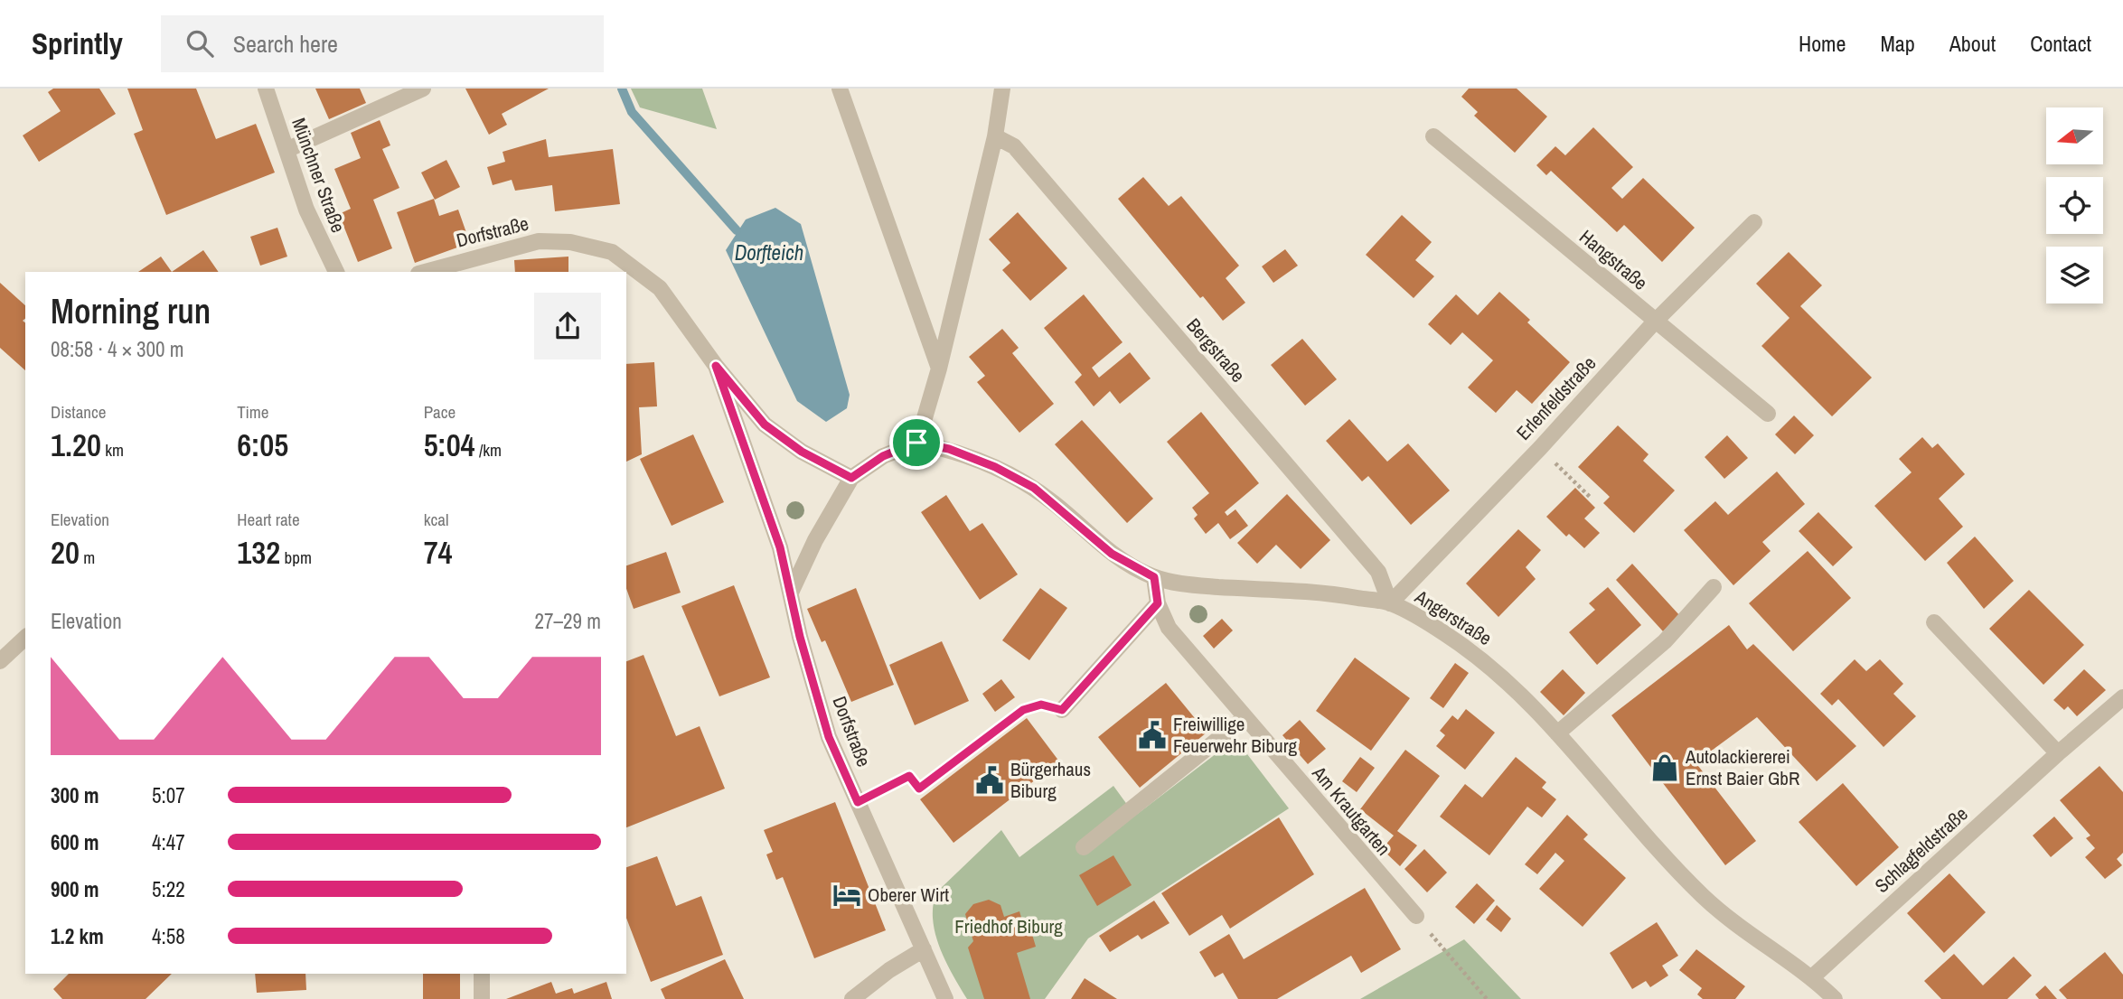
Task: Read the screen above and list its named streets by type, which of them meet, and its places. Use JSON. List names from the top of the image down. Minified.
{"streets":{"street":["Münchner Straße","Dorfstraße","Hangstraße","Bergstraße","Erlenfeldstraße","Angerstraße","Am Krautgarten","Schlagfeldstraße"]},"crossings":[["Hangstraße","Erlenfeldstraße"],["Bergstraße","Erlenfeldstraße"],["Bergstraße","Angerstraße"],["Erlenfeldstraße","Angerstraße"],["Angerstraße","Am Krautgarten"],["Angerstraße","Schlagfeldstraße"]],"water":["Dorfteich"],"parks":["Friedhof Biburg"],"places":{"public building":["Freiwillige Feuerwehr Biburg","Bürgerhaus Biburg"],"shop":["Autolackiererei Ernst Baier GbR"],"hotel":["Oberer Wirt"]},"north":"left","page":{"header":"Sprintly","search":"Search here","nav":["Home","Map","About","Contact"],"heading":["Morning run","08:58 · 4 × 300 m"],"stats":[["Distance","1.20 km"],["Time","6:05"],["Pace","5:04 /km"],["Elevation","20 m"],["Heart rate","132 bpm"],["kcal","74"]],"chart":["Elevation","27–29 m"],"list":[{"name":"300 m","note":"5:07"},{"name":"600 m","note":"4:47"},{"name":"900 m","note":"5:22"},{"name":"1.2 km","note":"4:58"}]}}
